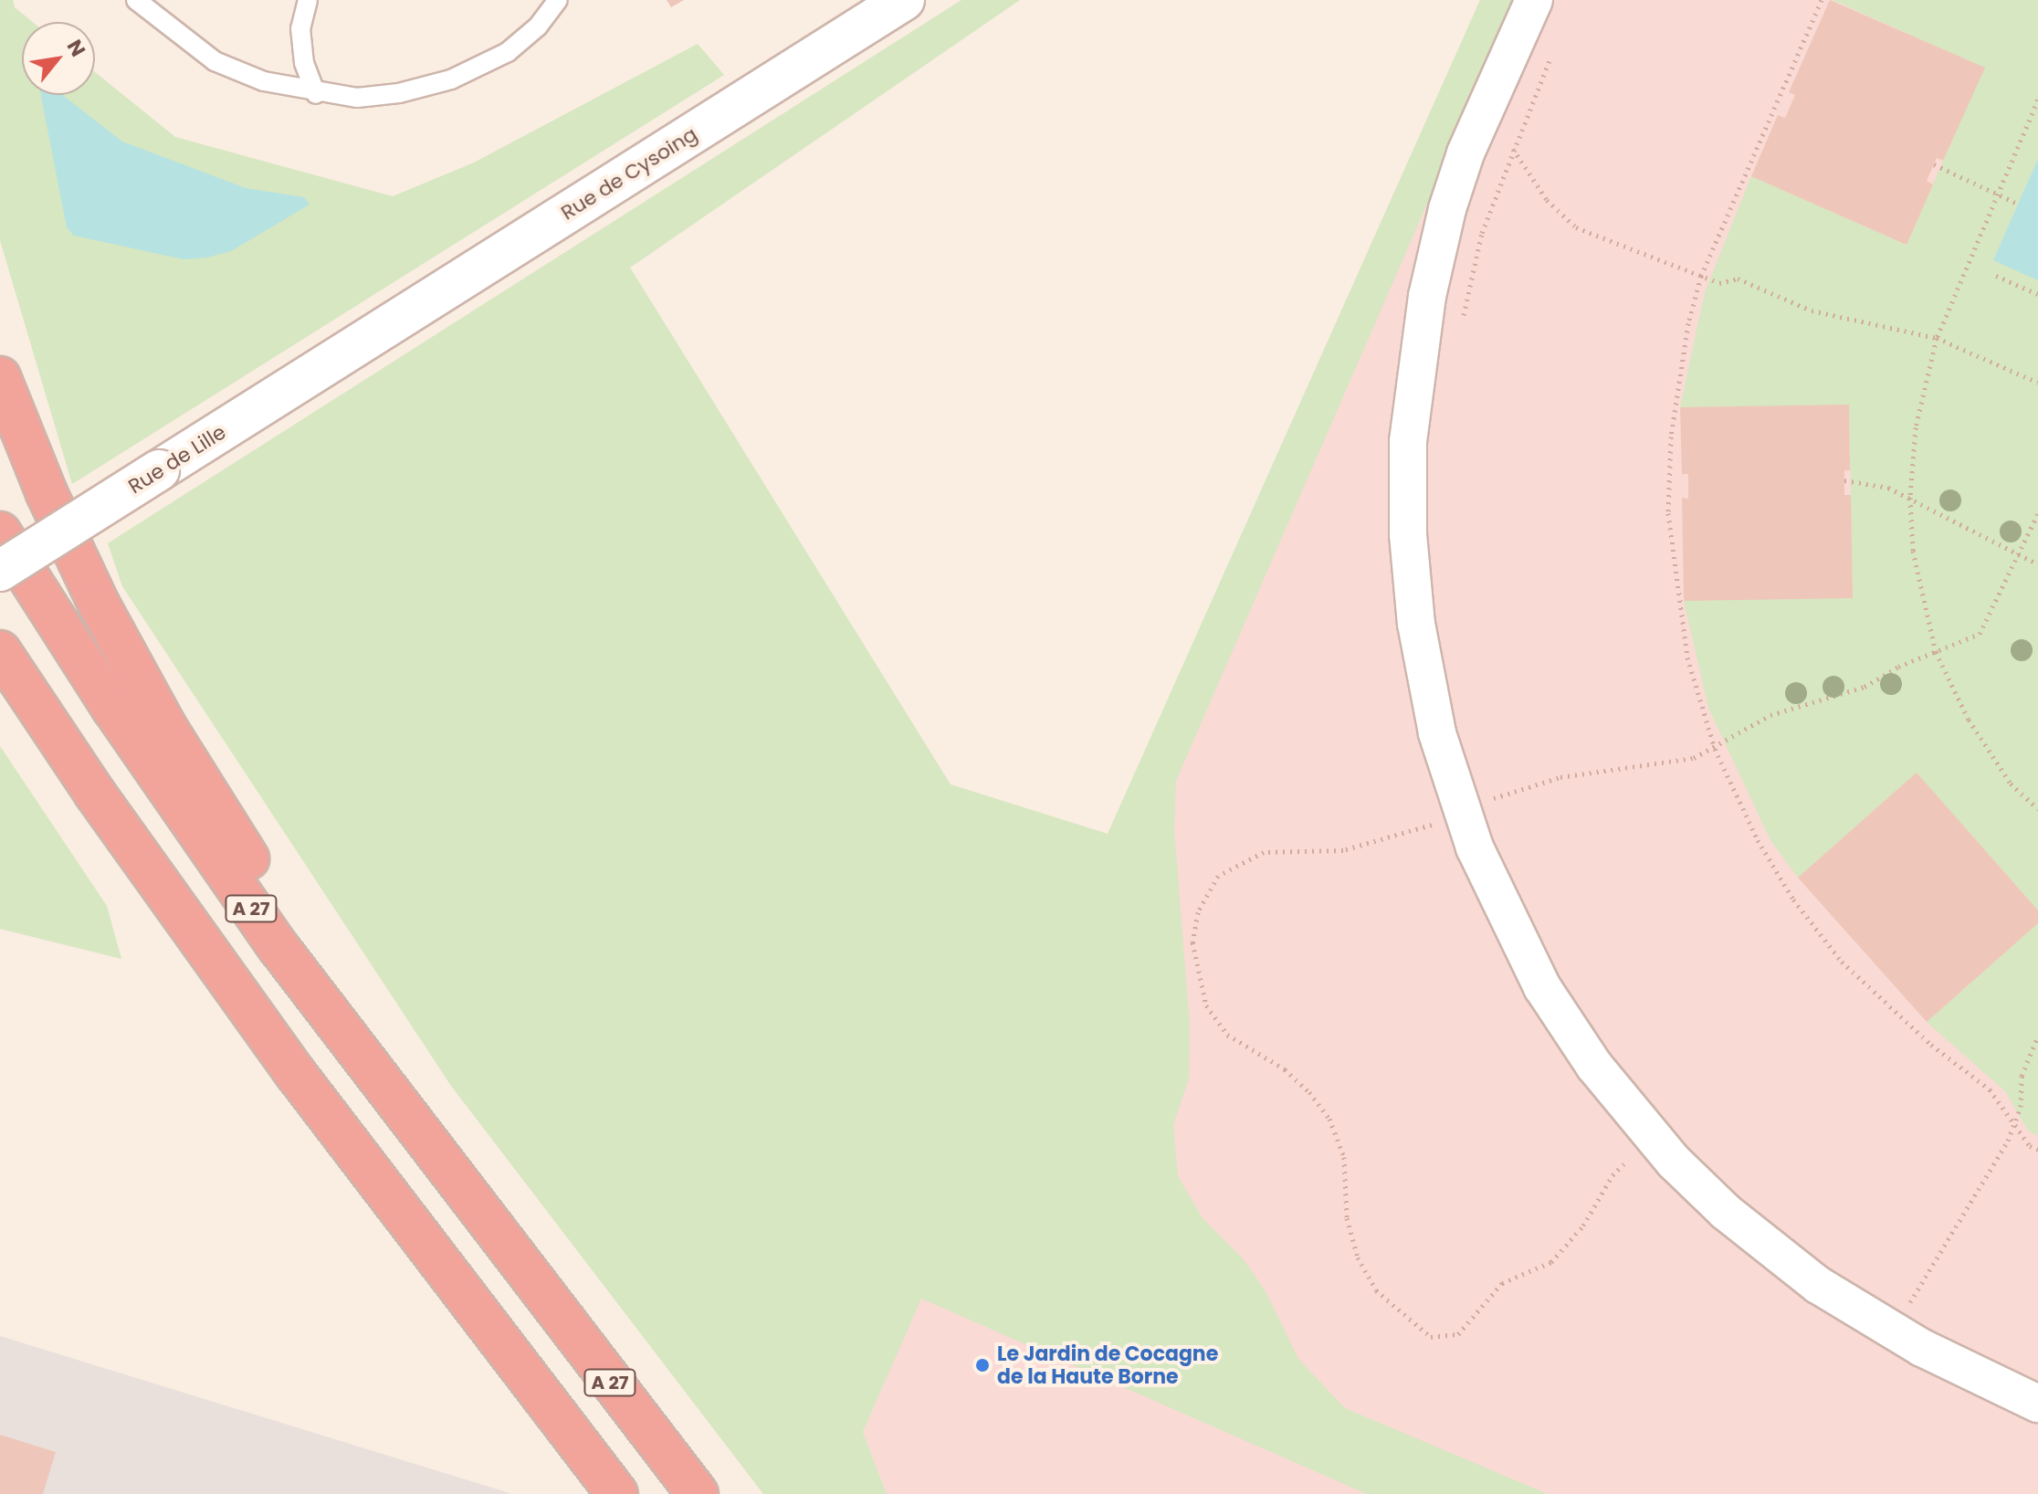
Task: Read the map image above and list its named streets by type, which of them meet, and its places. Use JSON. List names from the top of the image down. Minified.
{"streets":{"highway":["A 27"],"main road":["Rue de Cysoing","Rue de Lille"]},"crossings":[["Rue de Cysoing","Rue de Lille"]],"places":["Le Jardin de Cocagne de la Haute Borne"],"north":"top right"}
